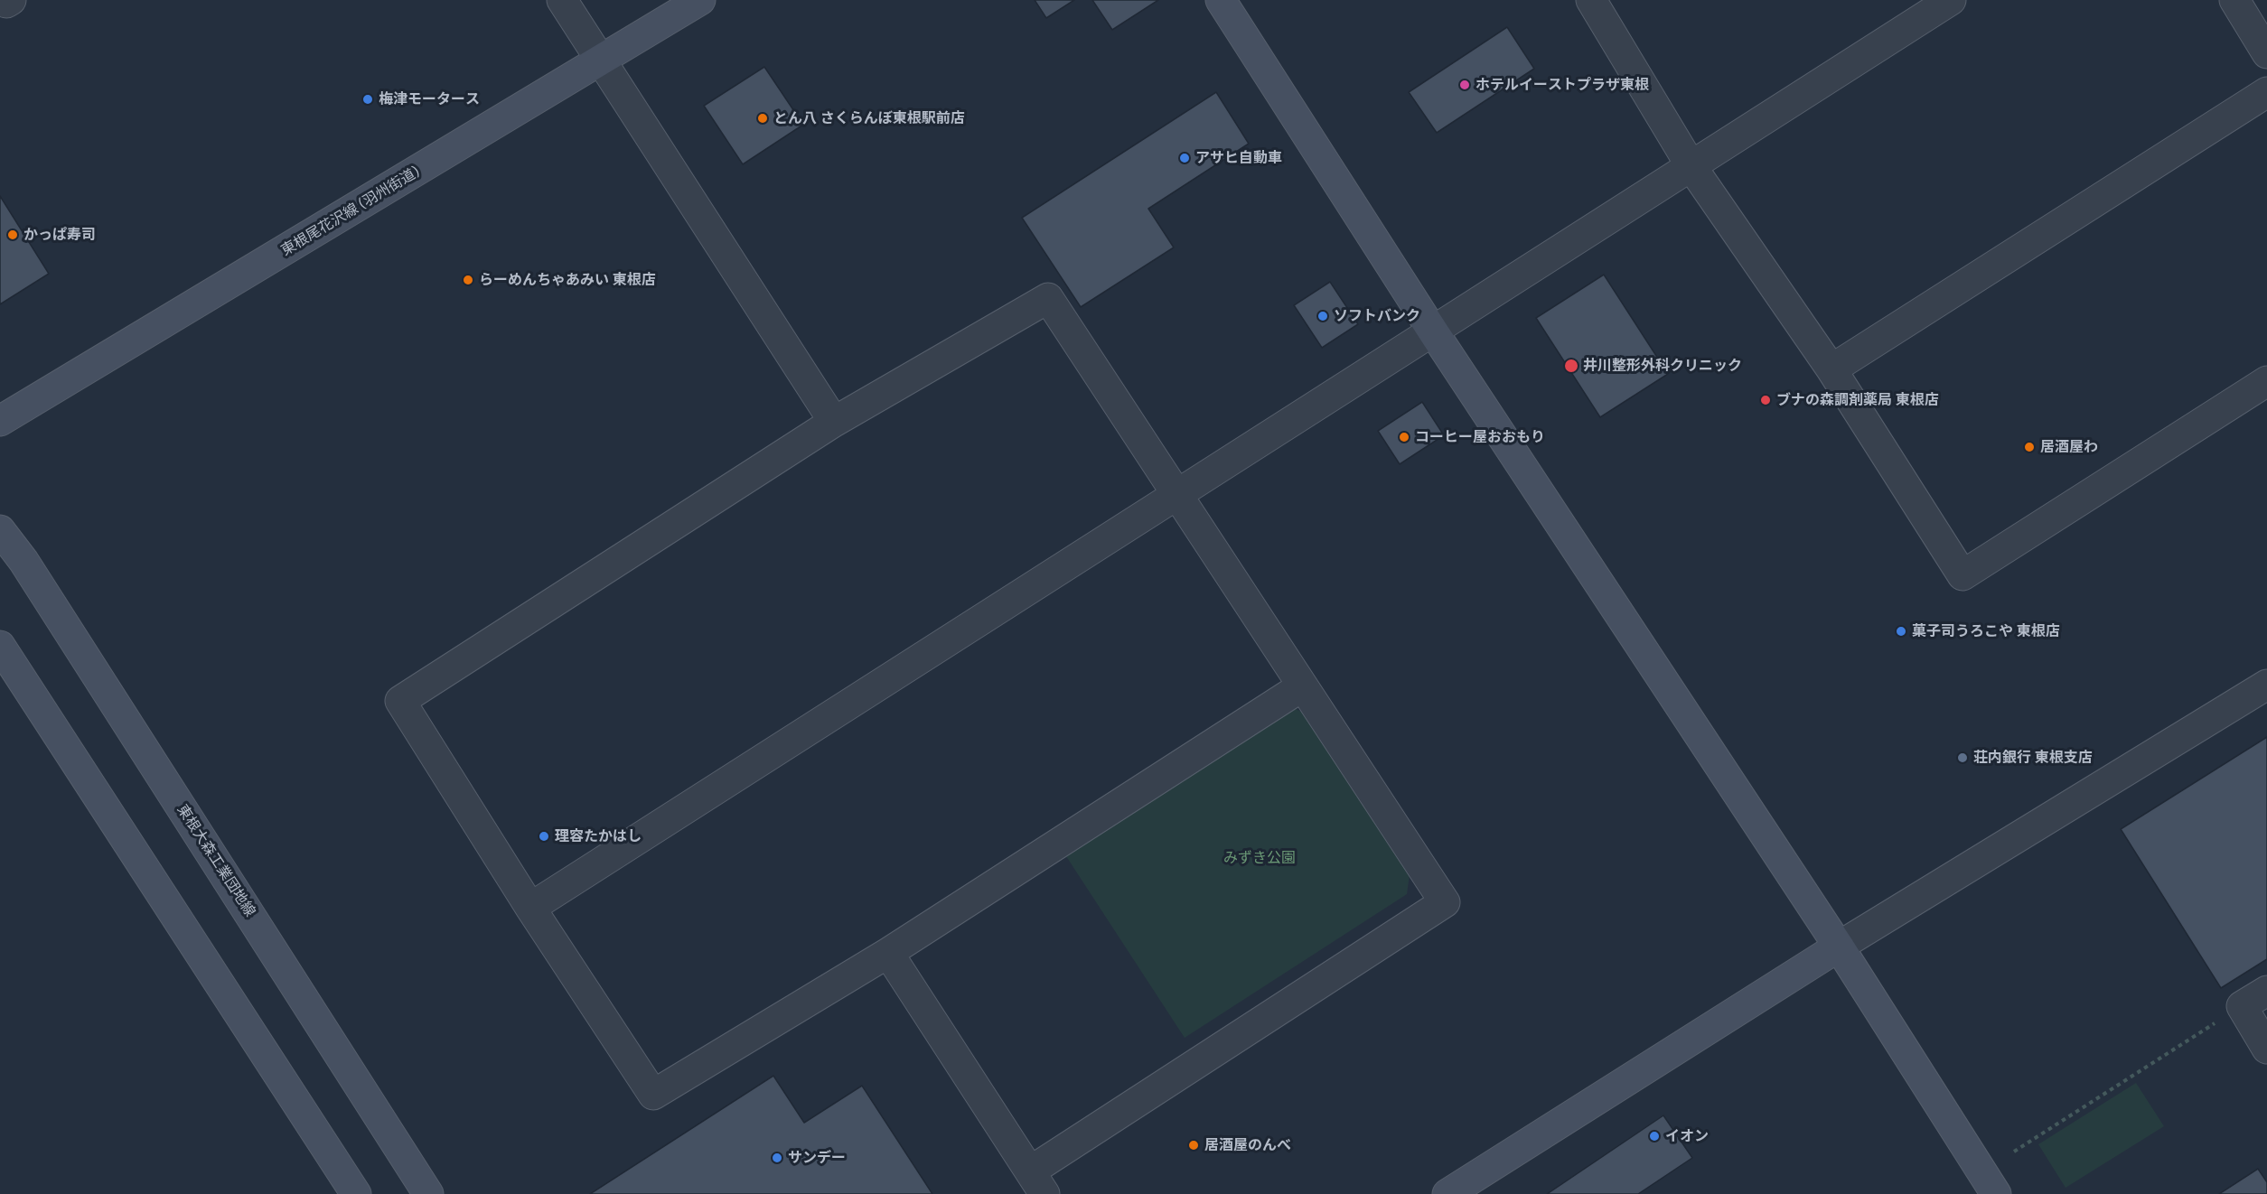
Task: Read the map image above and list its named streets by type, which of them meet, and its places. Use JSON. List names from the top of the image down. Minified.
{"streets":{"main road":["東根尾花沢線 (羽州街道)","東根大森工業団地線"]},"parks":["みずき公園"],"places":["ホテルイーストプラザ東根","梅津モータース","とん八 さくらんぼ東根駅前店","アサヒ自動車","かっぱ寿司","らーめんちゃあみい 東根店","ソフトバンク","井川整形外科クリニック","ブナの森調剤薬局 東根店","コーヒー屋おおもり","居酒屋わ","菓子司うろこや 東根店","荘内銀行 東根支店","理容たかはし","イオン","居酒屋のんべ","サンデー"]}
